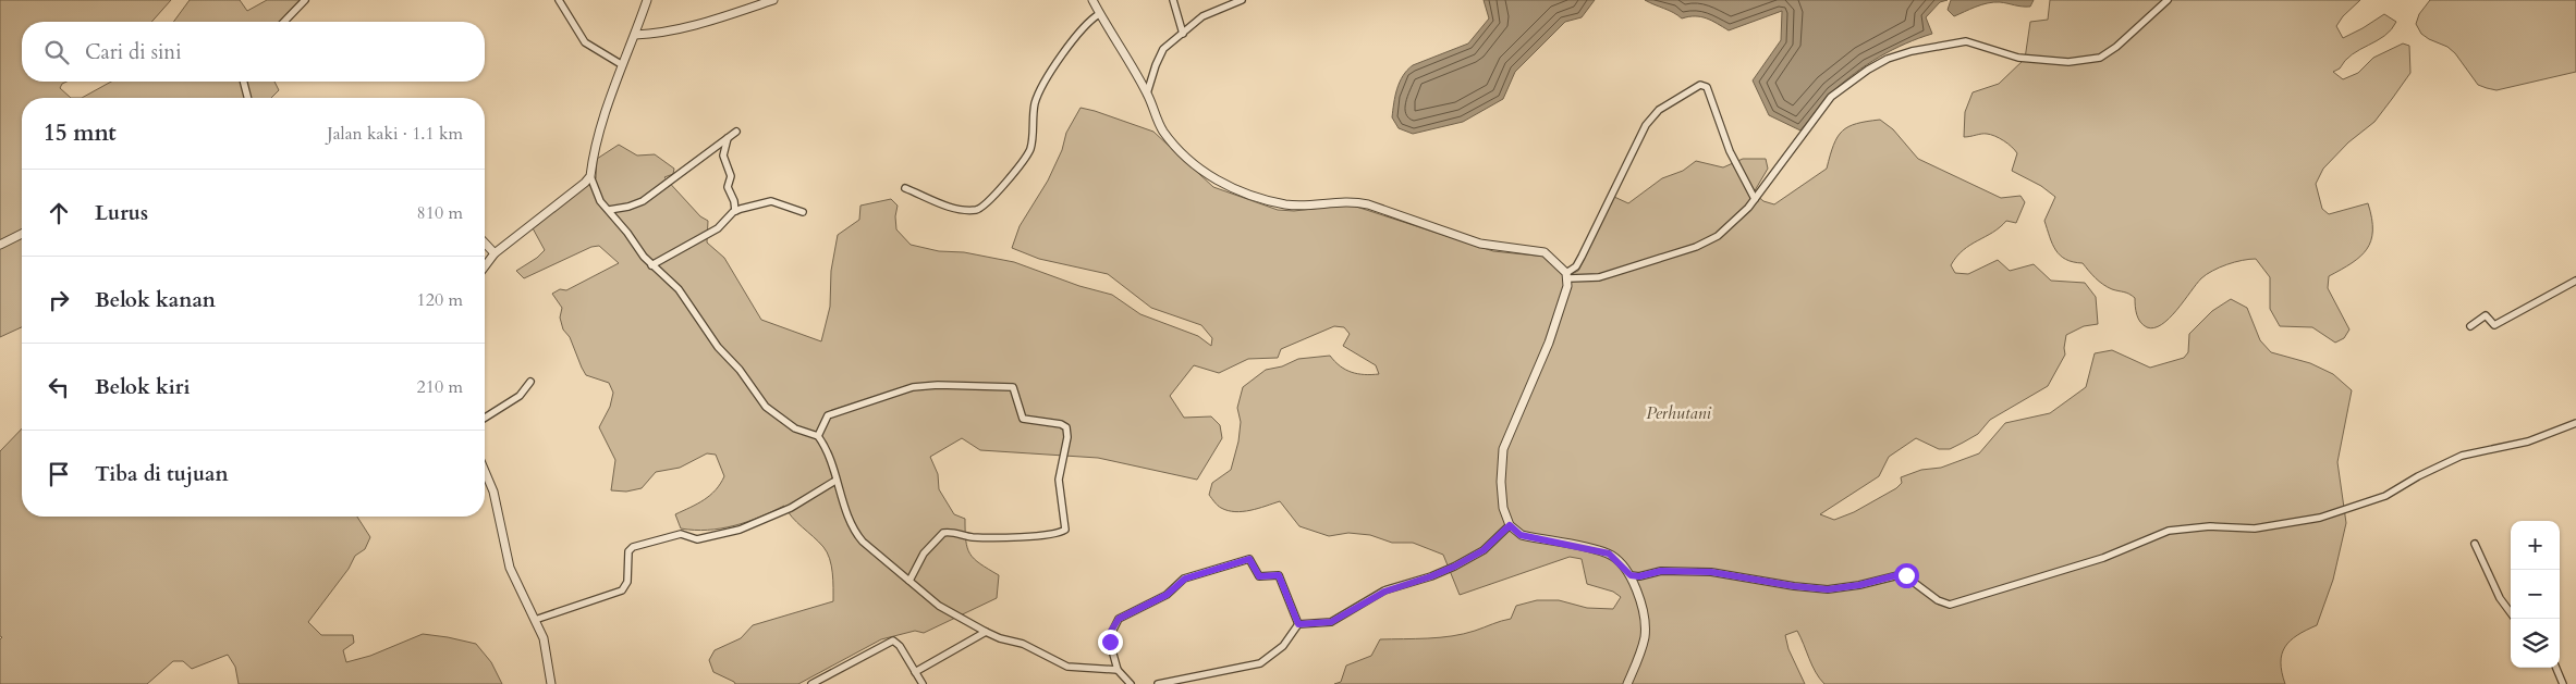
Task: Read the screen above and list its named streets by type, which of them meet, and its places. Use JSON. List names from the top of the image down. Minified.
{"parks":["Perhutani"],"page":{"search":"Cari di sini","heading":["15 mnt","Jalan kaki · 1.1 km"],"list":[["Lurus","810 m"],["Belok kanan","120 m"],["Belok kiri","210 m"],"Tiba di tujuan"],"map_buttons":["+","−"]}}
